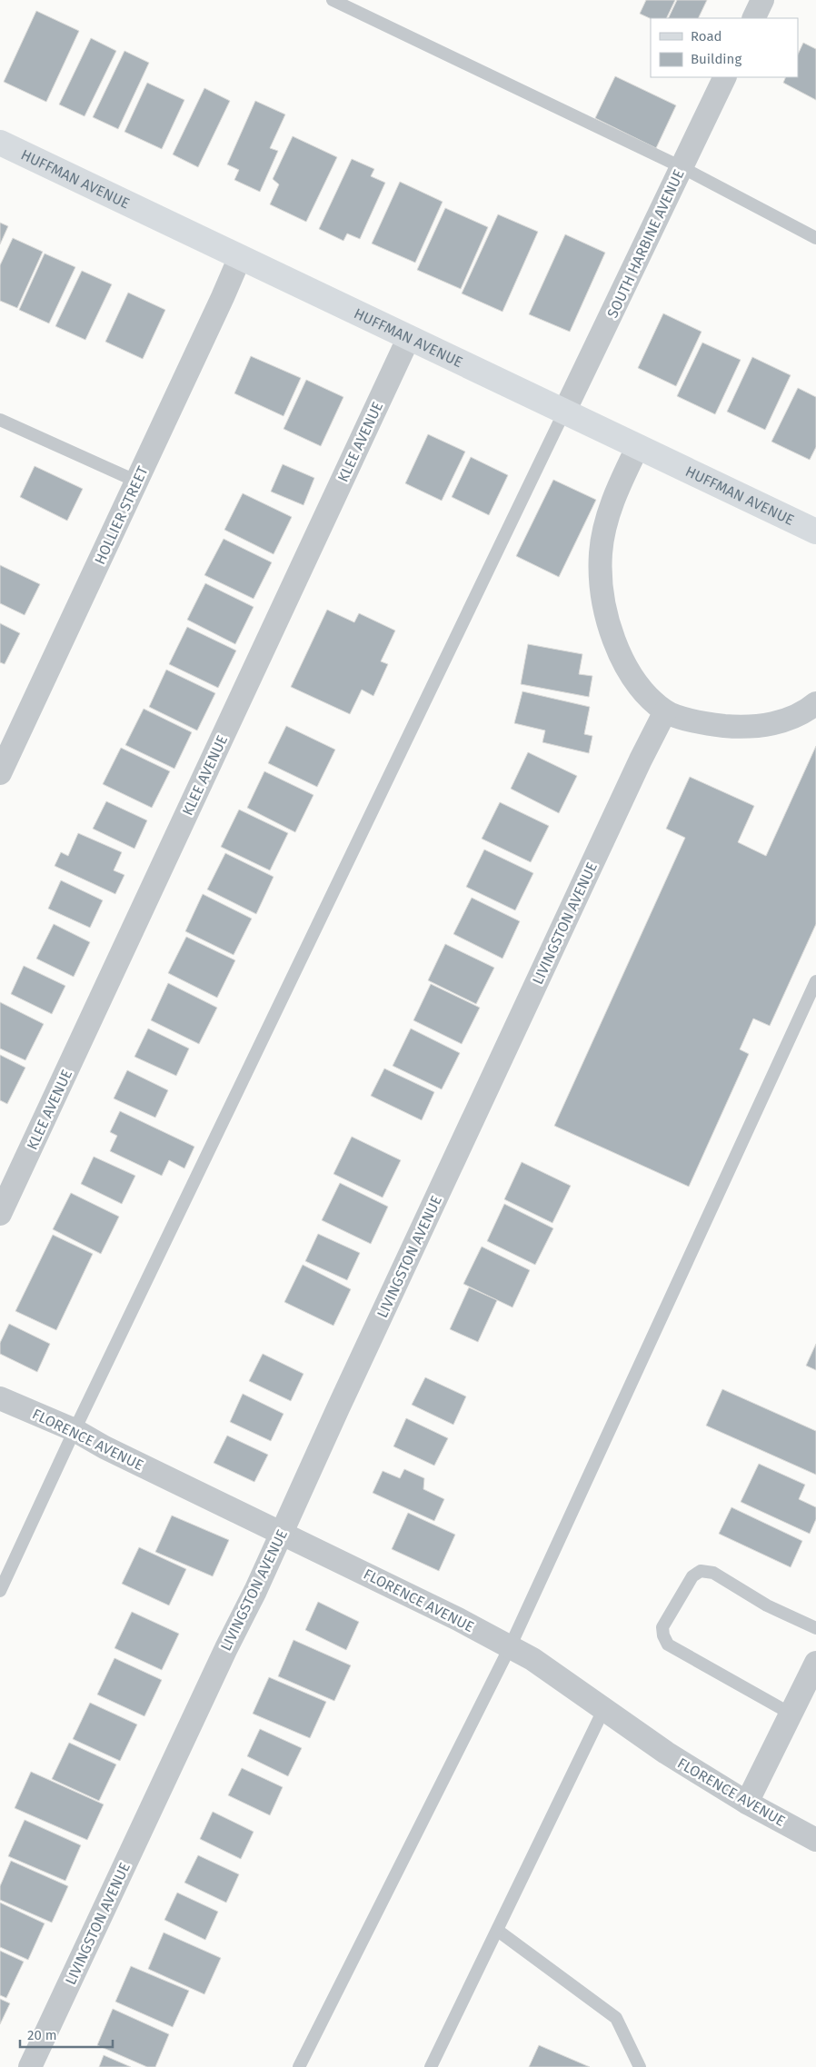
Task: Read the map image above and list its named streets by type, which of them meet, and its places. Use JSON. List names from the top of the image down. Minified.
{"streets":{"street":["HUFFMAN AVENUE","SOUTH HARBINE AVENUE","KLEE AVENUE","HOLLIER STREET","LIVINGSTON AVENUE","FLORENCE AVENUE"]},"crossings":[["HUFFMAN AVENUE","SOUTH HARBINE AVENUE"],["HUFFMAN AVENUE","KLEE AVENUE"],["HUFFMAN AVENUE","HOLLIER STREET"],["LIVINGSTON AVENUE","FLORENCE AVENUE"]],"legend":["Road","Building"],"scale_bar":"20 m"}
